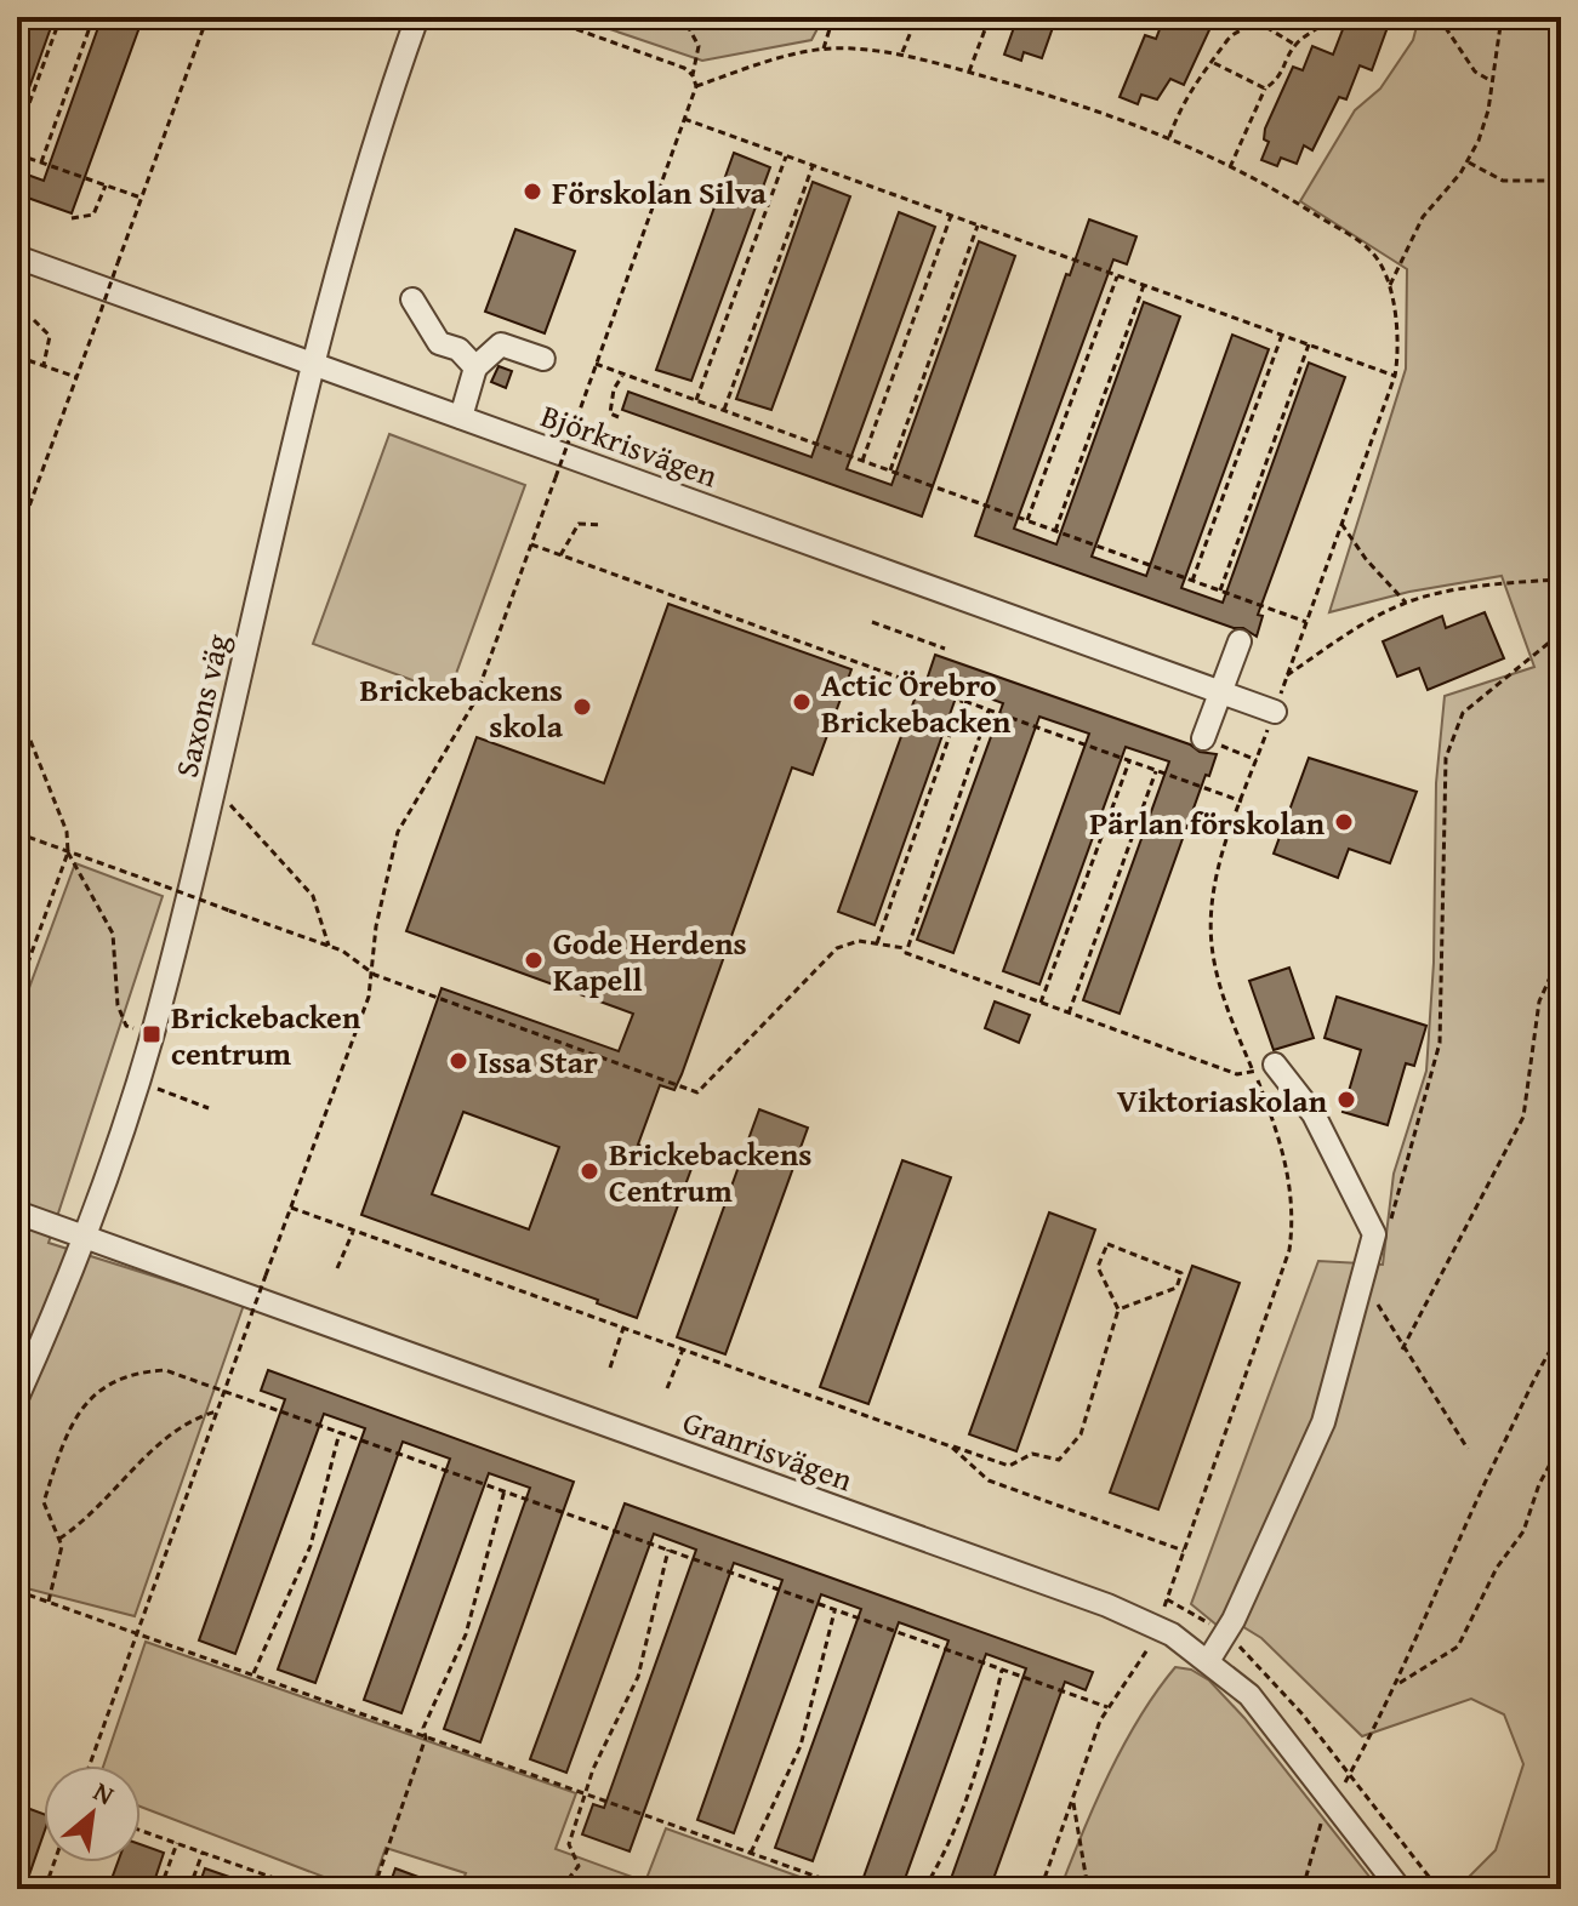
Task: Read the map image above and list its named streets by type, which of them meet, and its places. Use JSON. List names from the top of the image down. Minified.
{"streets":{"street":["Björkrisvägen","Saxons väg","Granrisvägen"]},"crossings":[["Björkrisvägen","Saxons väg"],["Saxons väg","Granrisvägen"]],"places":{"other":["Förskolan Silva","Actic Örebro Brickebacken","Brickebackens skola","Pärlan förskolan","Gode Herdens Kapell","Issa Star","Viktoriaskolan","Brickebackens Centrum"],"transit":["Brickebacken centrum"]},"north":"top right"}
